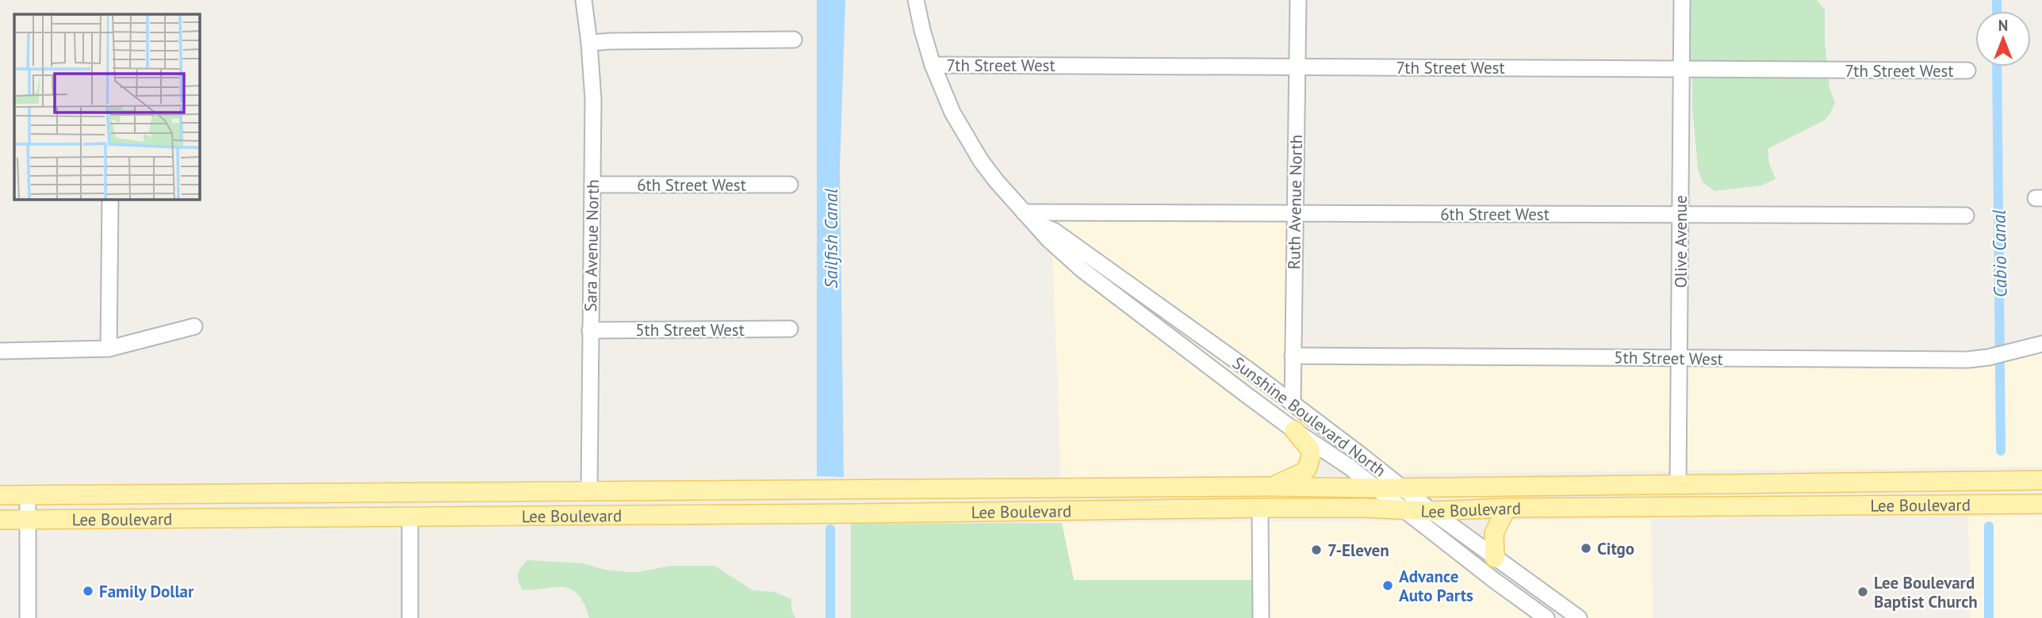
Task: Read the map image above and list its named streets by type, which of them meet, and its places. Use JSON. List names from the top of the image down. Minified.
{"streets":{"main road":["Lee Boulevard"],"street":["7th Street West","6th Street West","Ruth Avenue North","Olive Avenue","Sara Avenue North","5th Street West","Sunshine Boulevard North"]},"crossings":[["7th Street West","Ruth Avenue North"],["7th Street West","Olive Avenue"],["7th Street West","Sunshine Boulevard North"],["6th Street West","Ruth Avenue North"],["6th Street West","Olive Avenue"],["6th Street West","Sara Avenue North"],["6th Street West","Sunshine Boulevard North"],["Ruth Avenue North","5th Street West"],["Ruth Avenue North","Sunshine Boulevard North"],["Olive Avenue","5th Street West"],["Olive Avenue","Lee Boulevard"],["Sara Avenue North","5th Street West"],["Sara Avenue North","Lee Boulevard"],["Sunshine Boulevard North","Lee Boulevard"]],"water":["Sailfish Canal","Cabio Canal"],"places":["Citgo","7-Eleven","Advance Auto Parts","Family Dollar","Lee Boulevard Baptist Church"],"north":"top"}
